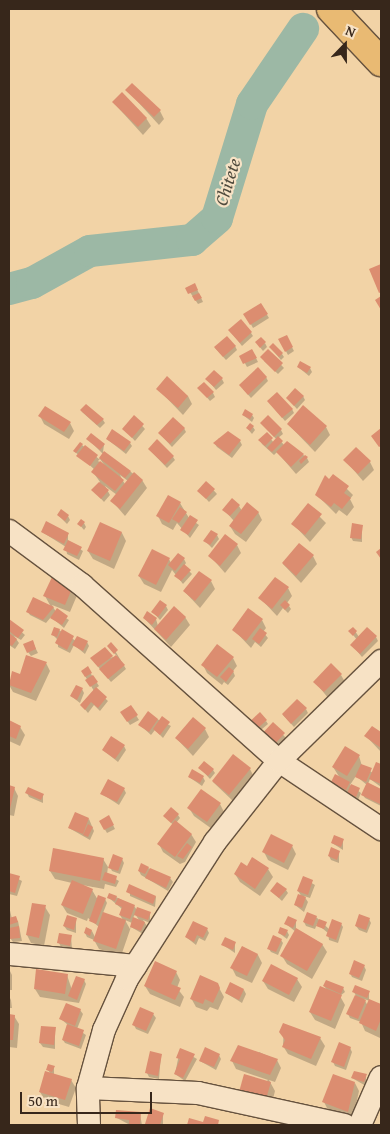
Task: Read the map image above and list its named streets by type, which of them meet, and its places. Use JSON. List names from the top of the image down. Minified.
{"water":["Chitete"],"scale_bar":"50 m","north":"top"}
